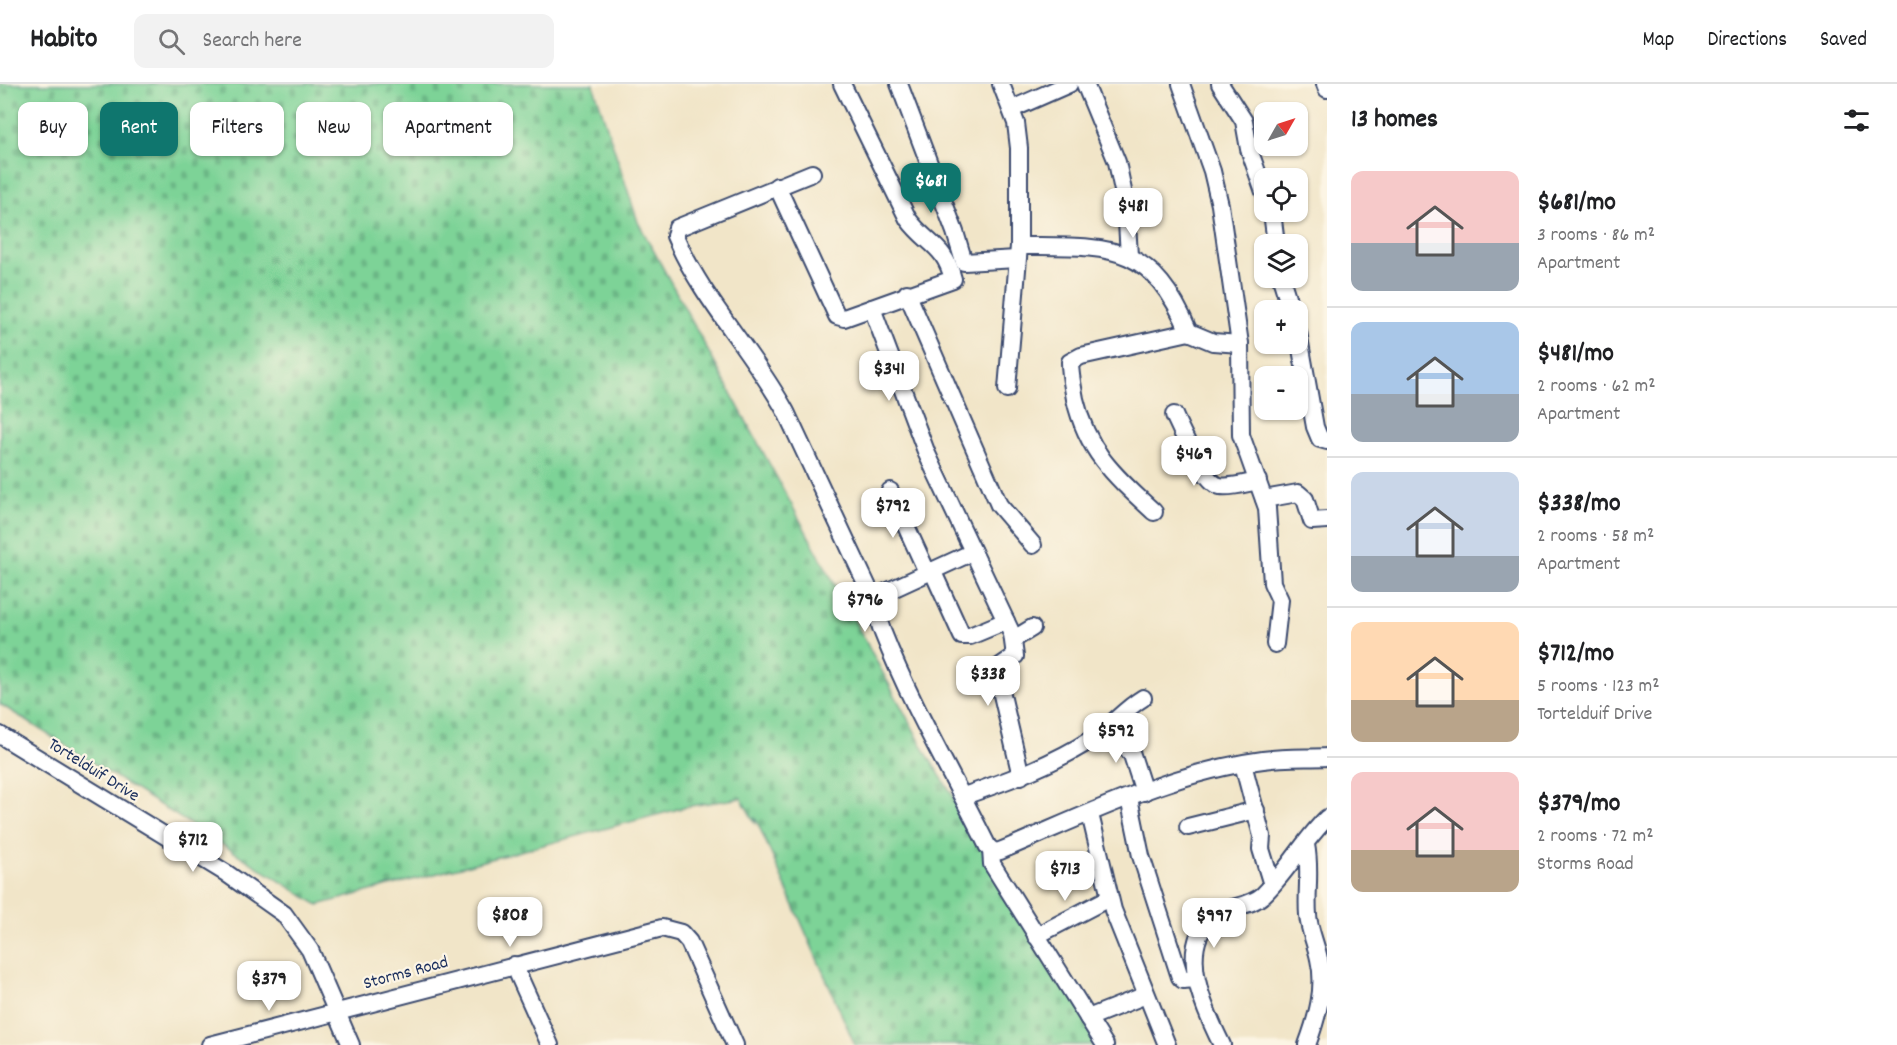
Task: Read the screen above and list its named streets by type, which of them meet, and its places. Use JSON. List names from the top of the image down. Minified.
{"streets":{"street":["Tortelduif Drive","Storms Road"]},"crossings":[["Tortelduif Drive","Storms Road"]],"north":"top right","page":{"header":"Habito","search":"Search here","nav":["Map","Directions","Saved"],"heading":"13 homes","map_buttons":["+","−"],"chip":["Buy","Rent","Filters","New","Apartment"],"list":[{"name":"$681/mo","note":"3 rooms · 86 m² · Apartment"},{"name":"$481/mo","note":"2 rooms · 62 m² · Apartment"},{"name":"$338/mo","note":"2 rooms · 58 m² · Apartment"},{"name":"$712/mo","note":"5 rooms · 123 m² · Tortelduif Drive"},{"name":"$379/mo","note":"2 rooms · 72 m² · Storms Road"}],"price":["$681","$481","$341","$469","$792","$796","$338","$592","$712","$713","$808","$997","$379"]}}
